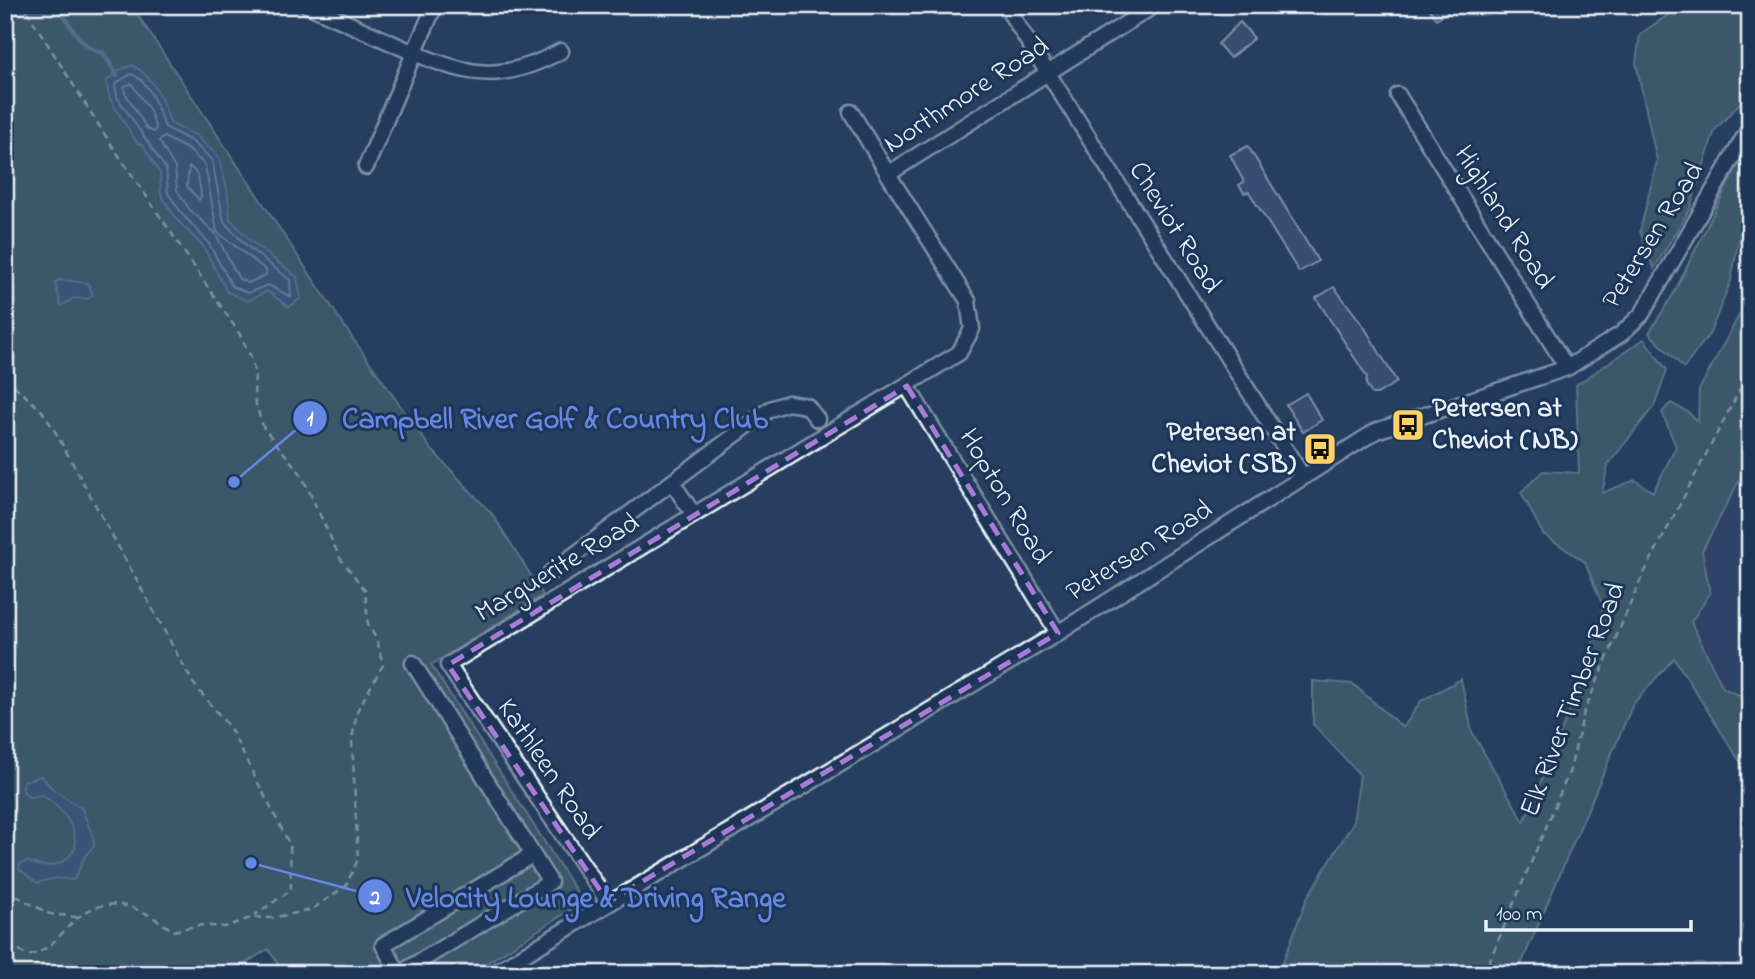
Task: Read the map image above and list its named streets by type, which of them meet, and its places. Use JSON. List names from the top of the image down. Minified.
{"streets":{"street":["Northmore Road","Highland Road","Cheviot Road","Petersen Road","Hopton Road","Marguerite Road","Kathleen Road"],"path":["Elk River Timber Road"]},"crossings":[["Northmore Road","Cheviot Road"],["Northmore Road","Hopton Road"],["Northmore Road","Marguerite Road"],["Highland Road","Petersen Road"],["Cheviot Road","Petersen Road"],["Petersen Road","Hopton Road"],["Petersen Road","Kathleen Road"],["Hopton Road","Marguerite Road"],["Marguerite Road","Kathleen Road"]],"places":{"bus stop":["Petersen at Cheviot (NB)","Petersen at Cheviot (SB)"],"other":["Campbell River Golf & Country Club","Velocity Lounge & Driving Range"]},"scale_bar":"100 m"}
